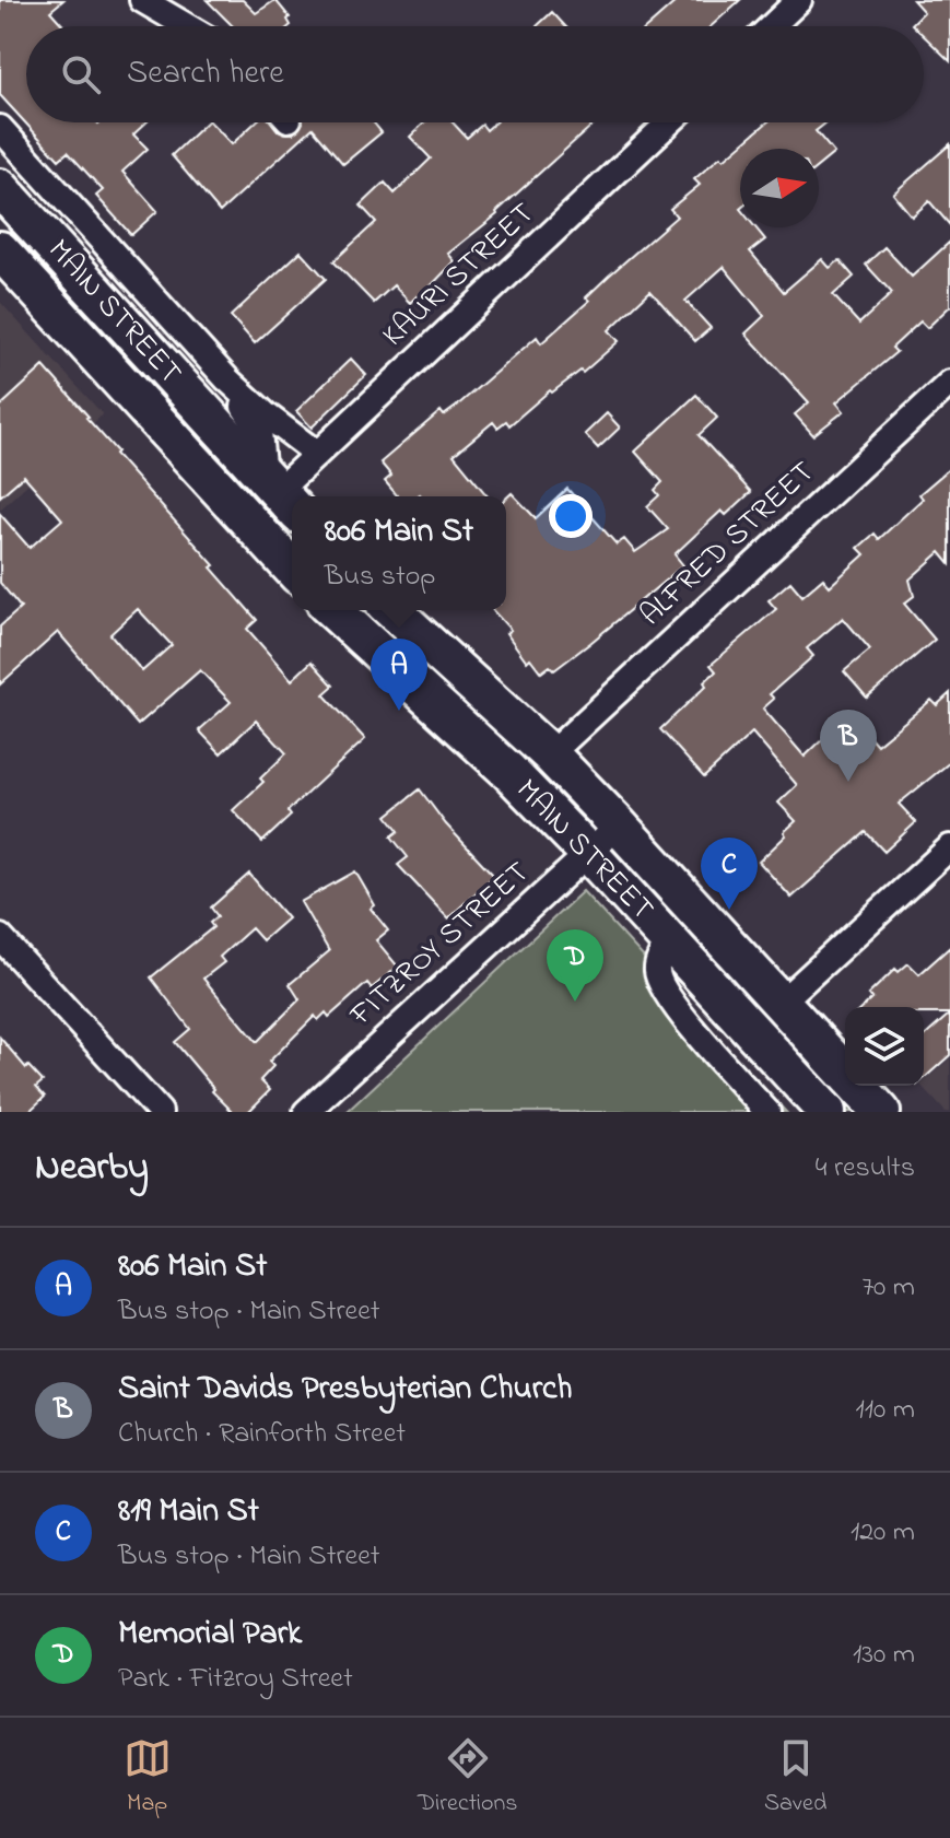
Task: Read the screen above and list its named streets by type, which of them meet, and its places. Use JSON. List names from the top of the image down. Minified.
{"streets":{"highway":["MAIN STREET"],"street":["KAURI STREET","ALFRED STREET","FITZROY STREET"]},"crossings":[["KAURI STREET","MAIN STREET"],["MAIN STREET","ALFRED STREET"],["MAIN STREET","FITZROY STREET"]],"north":"right","page":{"search":"Search here","popup":["806 Main St","Bus stop"],"pins":["A","B","C","D"],"heading":["Nearby","4 results"],"list":[{"mark":"A","name":"806 Main St","note":"Bus stop · Main Street","value":"70 m"},{"mark":"B","name":"Saint Davids Presbyterian Church","note":"Church · Rainforth Street","value":"110 m"},{"mark":"C","name":"819 Main St","note":"Bus stop · Main Street","value":"120 m"},{"mark":"D","name":"Memorial Park","note":"Park · Fitzroy Street","value":"130 m"}],"nav":["Map","Directions","Saved"]}}
